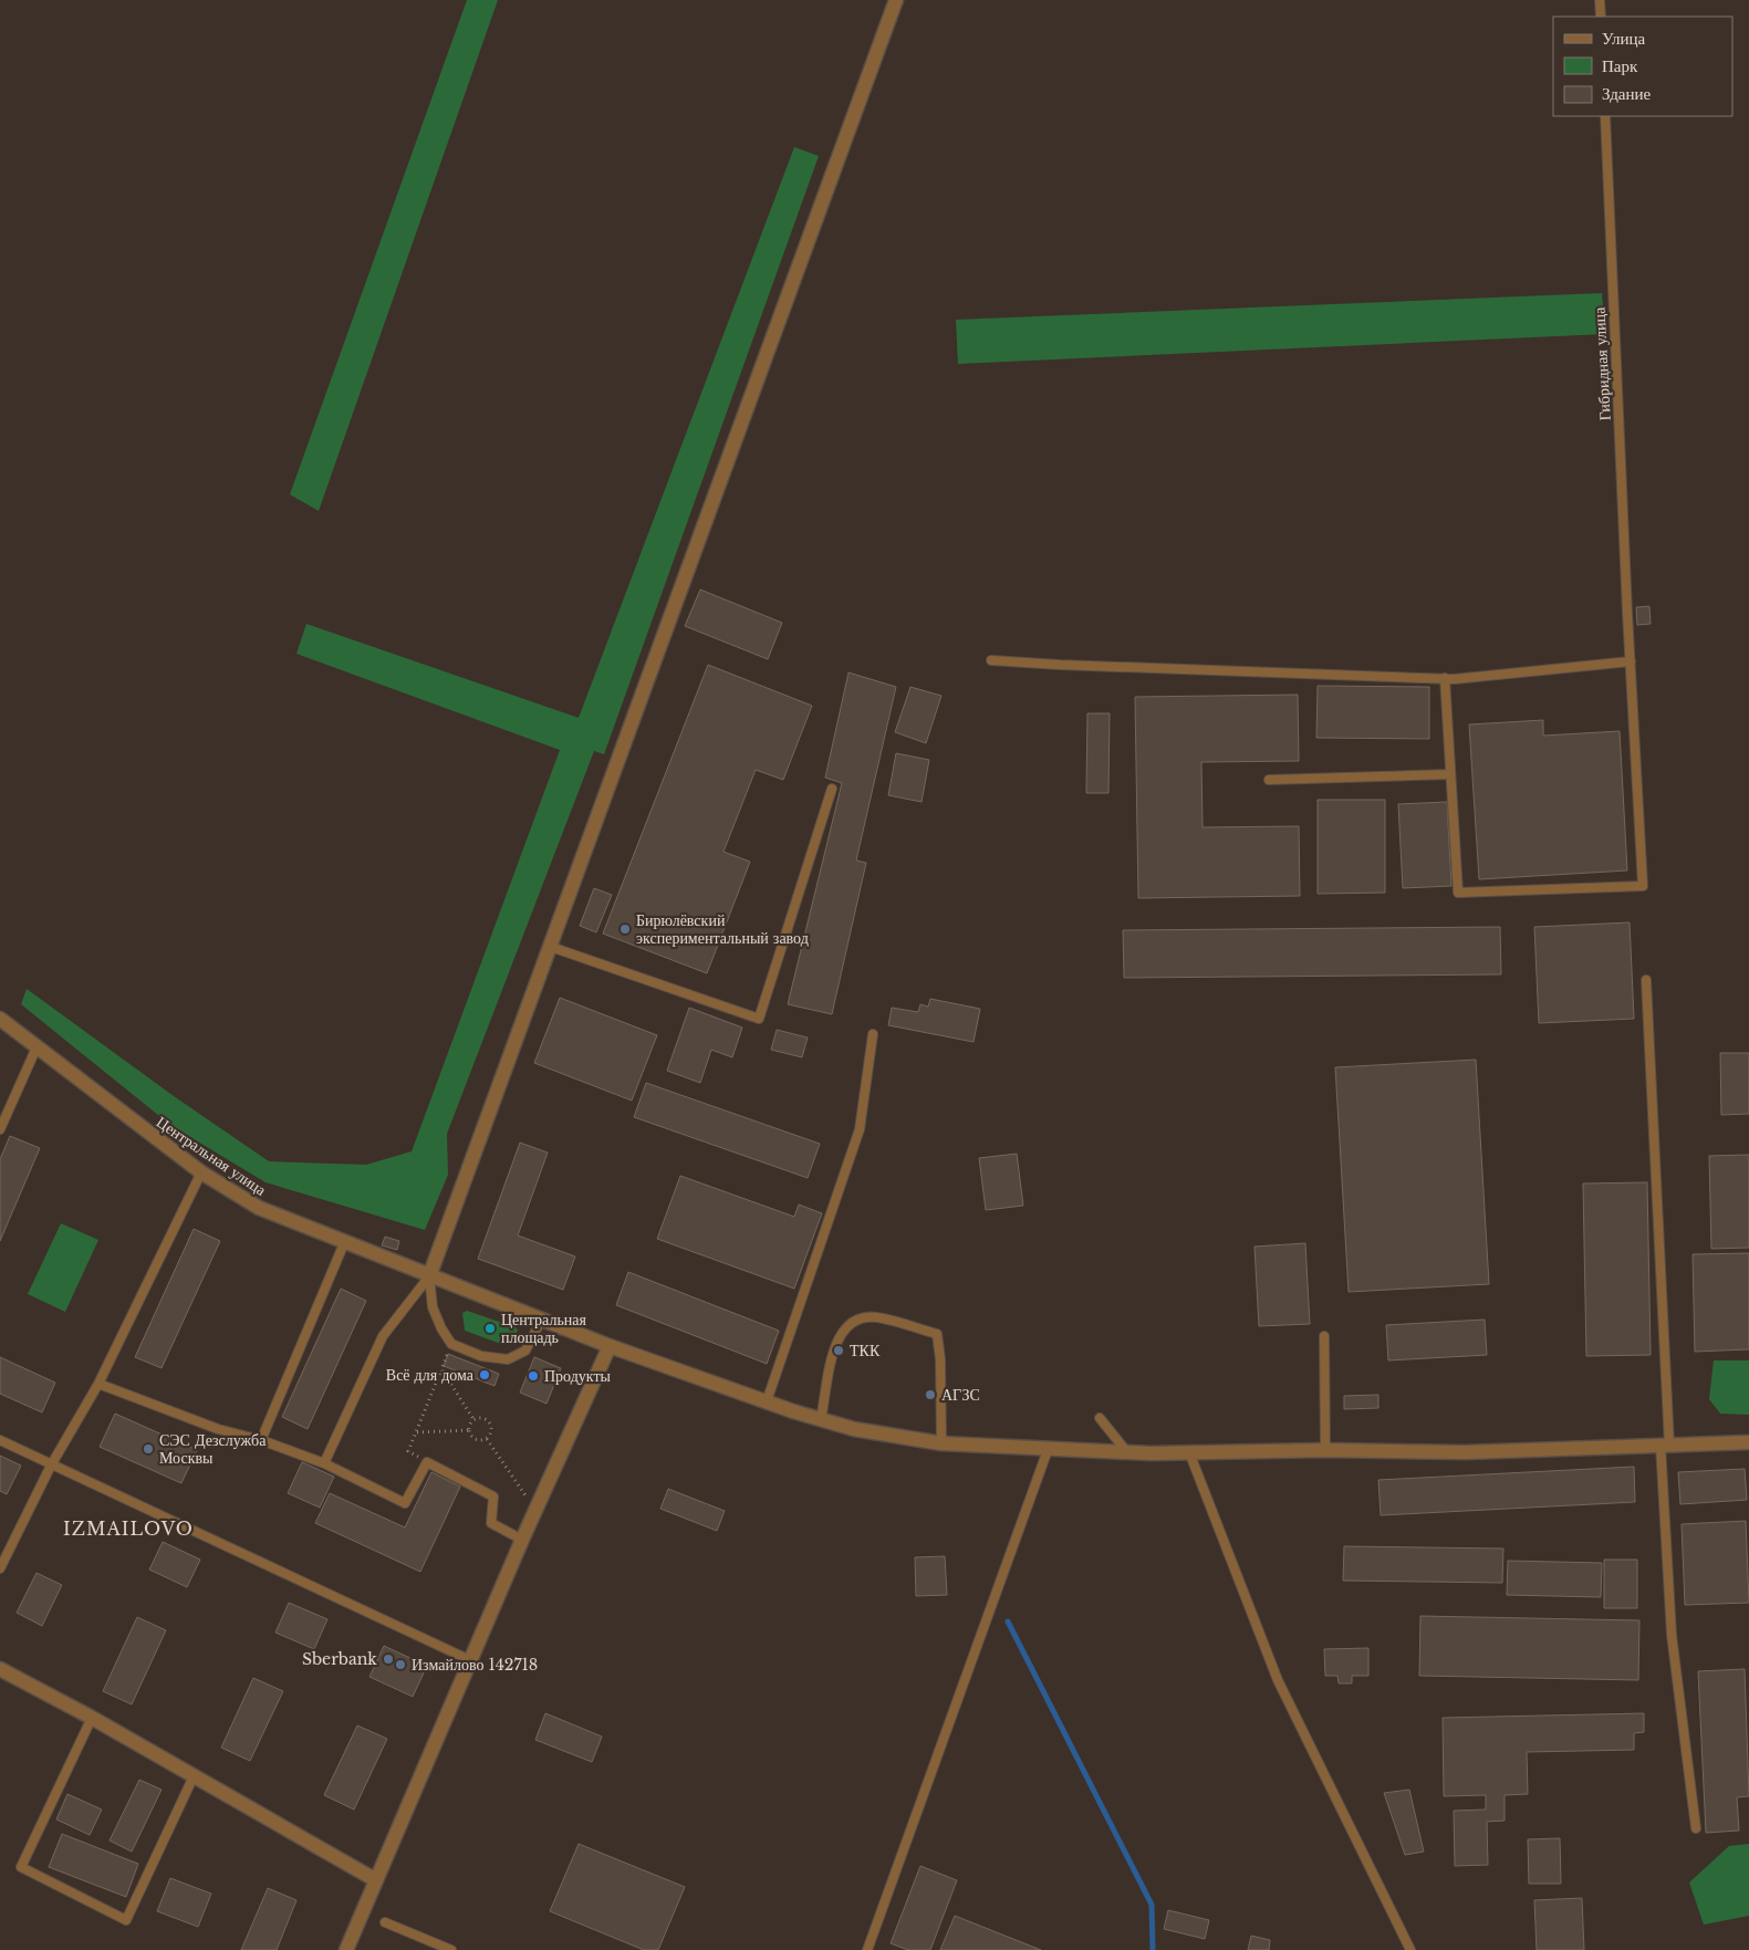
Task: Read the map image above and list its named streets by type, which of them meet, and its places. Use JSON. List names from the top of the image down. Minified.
{"streets":{"street":["Центральная улица"],"lane":["Гибридная улица"]},"districts":["IZMAILOVO"],"places":["Бирюлёвский экспериментальный завод","Центральная площадь","ТКК","Всё для дома","Продукты","АГЗС","СЭС Дезслужба Москвы","Sberbank","Измайлово 142718"],"legend":["Улица","Парк","Здание"]}
